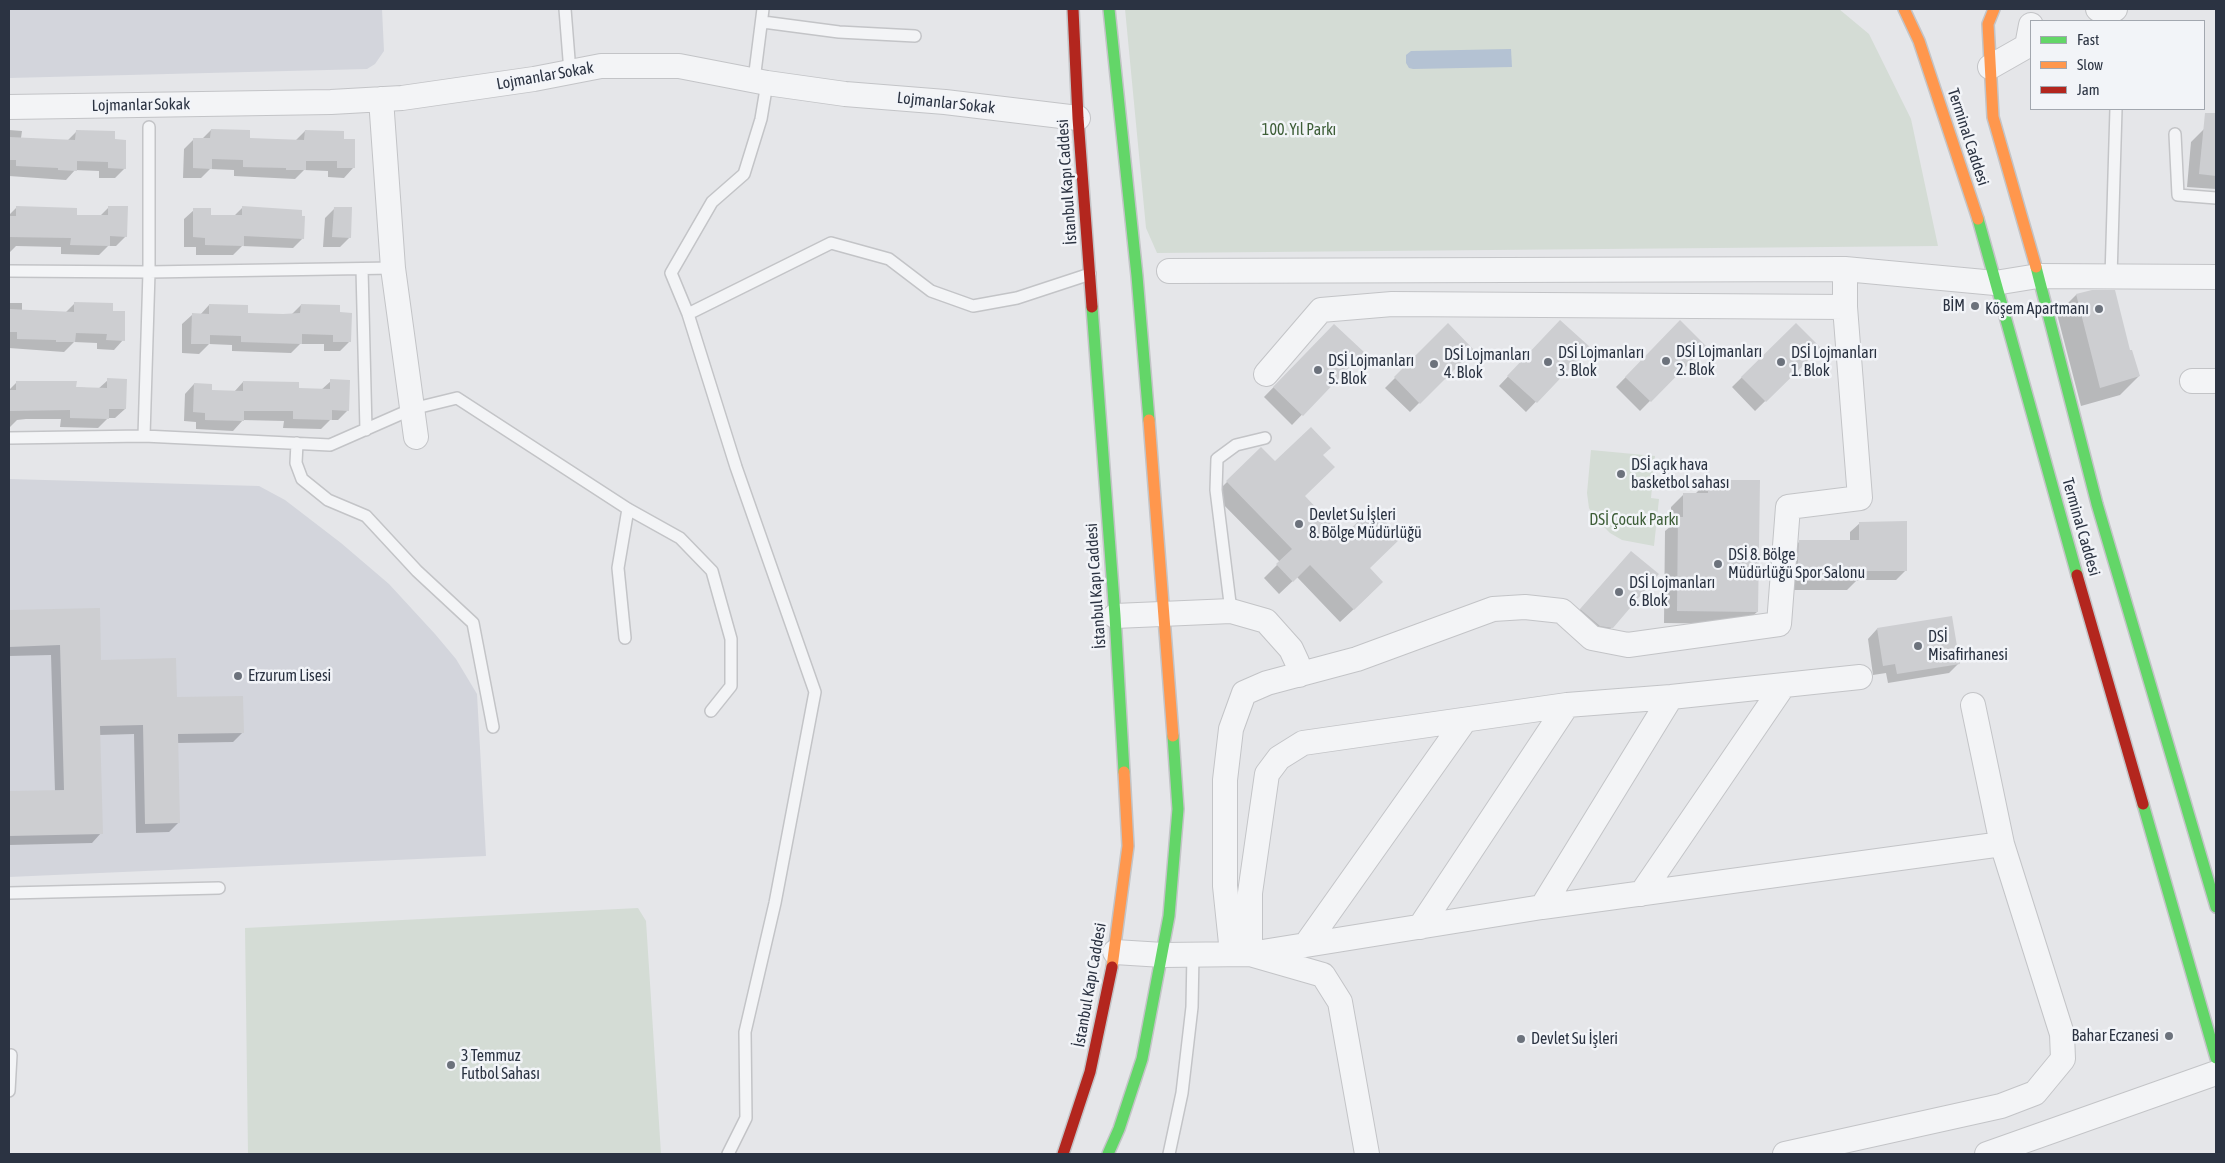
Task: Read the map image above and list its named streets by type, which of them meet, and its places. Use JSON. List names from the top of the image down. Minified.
{"streets":{"main road":["Terminal Caddesi","İstanbul Kapı Caddesi"],"street":["Lojmanlar Sokak"]},"crossings":[["Lojmanlar Sokak","İstanbul Kapı Caddesi"]],"parks":["100. Yıl Parkı","DSİ Çocuk Parkı"],"places":["BİM","Köşem Apartmanı","DSİ Lojmanları 2. Blok","DSİ Lojmanları 3. Blok","DSİ Lojmanları 1. Blok","DSİ Lojmanları 4. Blok","DSİ Lojmanları 5. Blok","DSİ açık hava basketbol sahası","Devlet Su İşleri 8. Bölge Müdürlüğü","DSİ 8. Bölge Müdürlüğü Spor Salonu","DSİ Lojmanları 6. Blok","DSİ Misafirhanesi","Erzurum Lisesi","Bahar Eczanesi","Devlet Su İşleri","3 Temmuz Futbol Sahası"],"legend":["Fast","Slow","Jam"]}
